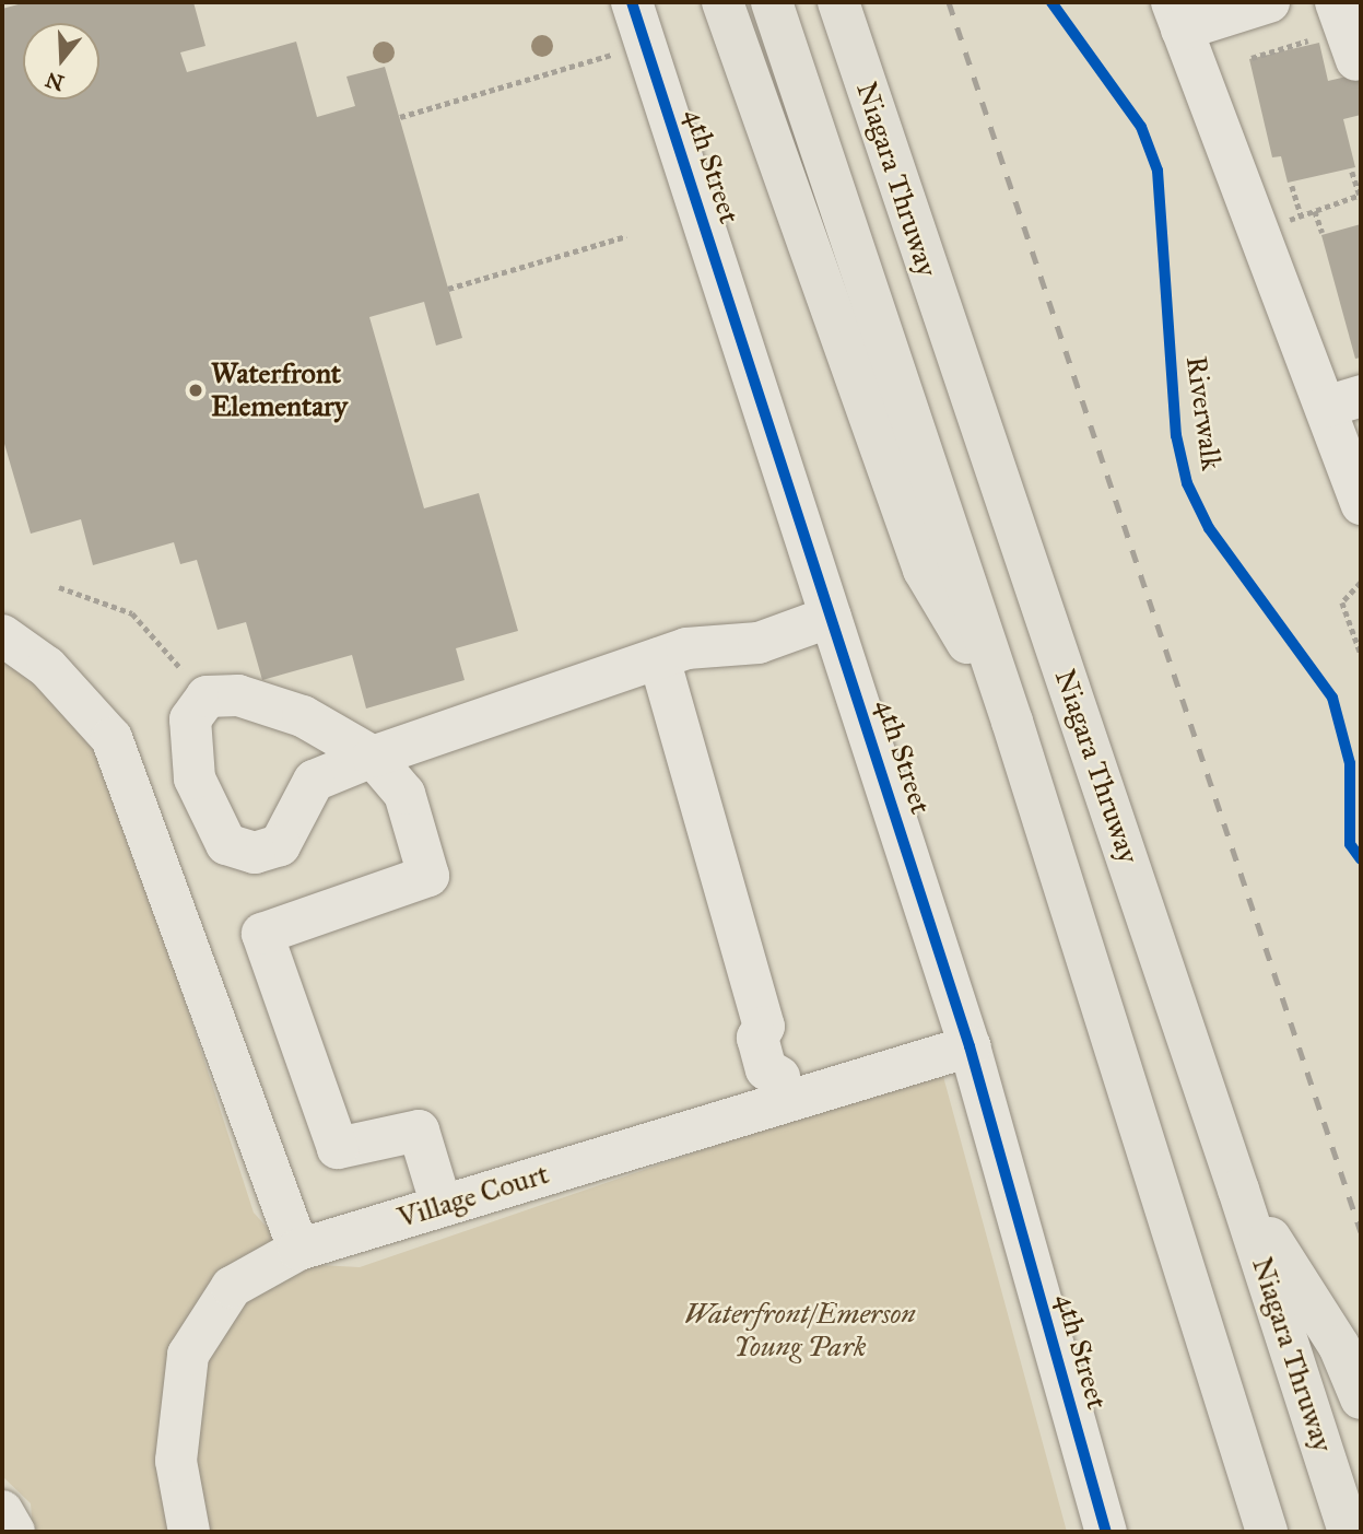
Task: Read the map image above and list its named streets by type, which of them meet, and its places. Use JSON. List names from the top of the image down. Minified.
{"streets":{"highway":["Niagara Thruway"],"street":["4th Street","Village Court"],"cycle path":["Riverwalk"]},"crossings":[["4th Street","Village Court"]],"parks":["Waterfront/Emerson Young Park"],"places":["Waterfront Elementary"],"north":"bottom"}
